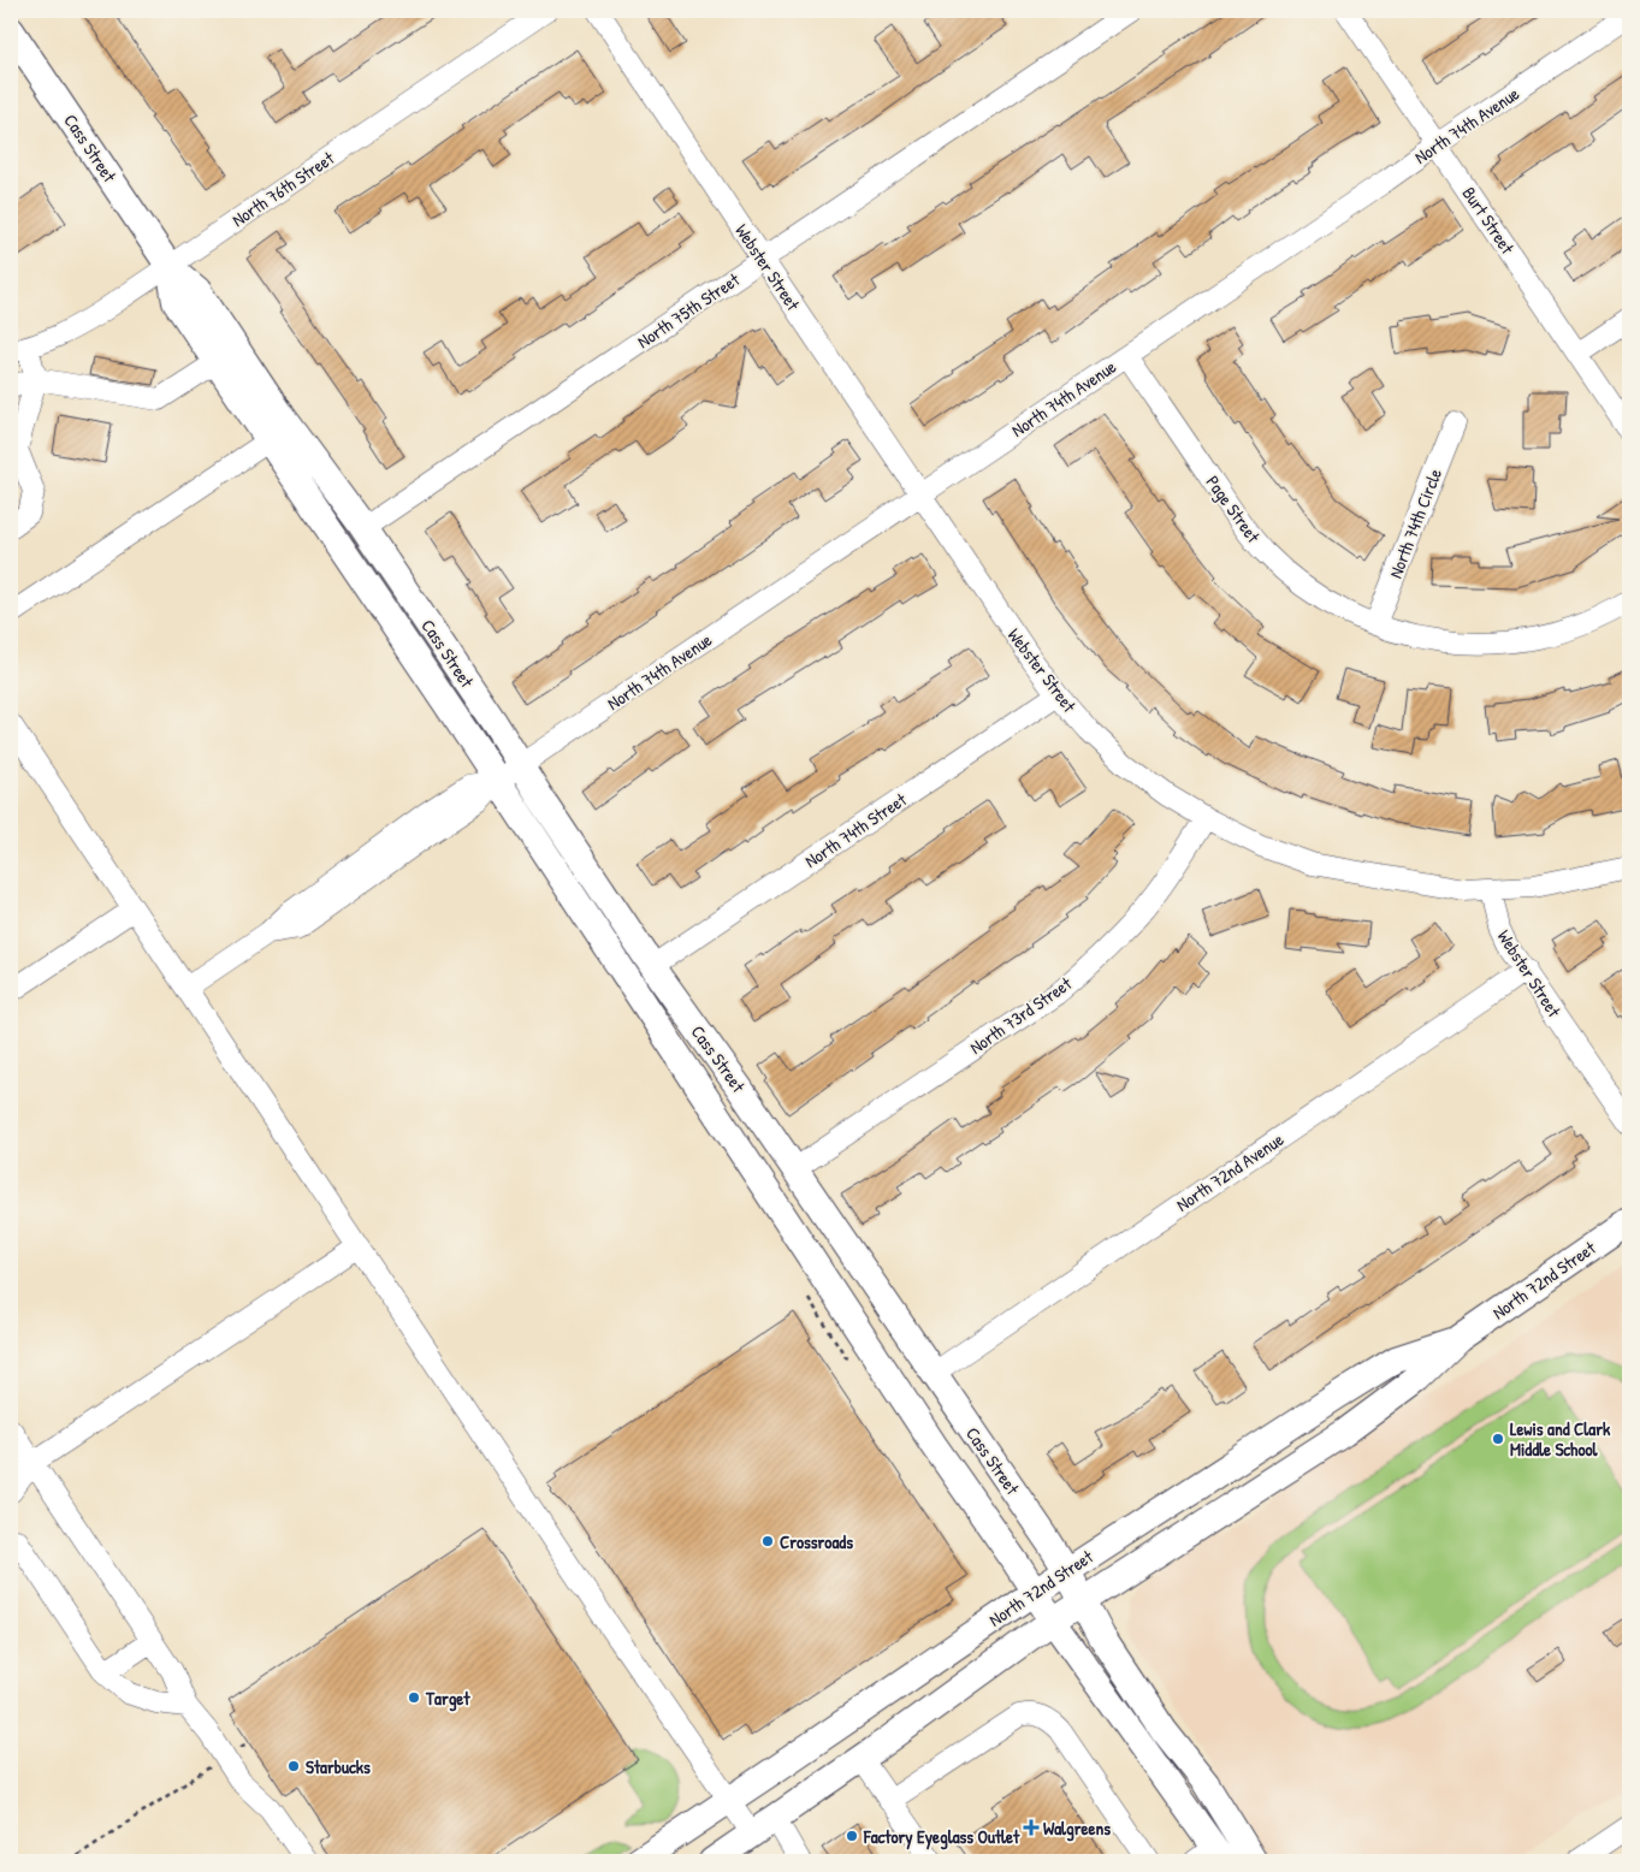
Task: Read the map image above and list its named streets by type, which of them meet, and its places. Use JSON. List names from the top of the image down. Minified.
{"streets":{"main road":["Cass Street","North 72nd Street"],"street":["North 74th Avenue","North 76th Street","Burt Street","Webster Street","North 75th Street","Page Street","North 74th Circle","North 74th Street","North 73rd Street","North 72nd Avenue"]},"crossings":[["North 74th Avenue","Cass Street"],["North 74th Avenue","Burt Street"],["North 74th Avenue","Webster Street"],["North 74th Avenue","Page Street"],["Cass Street","North 76th Street"],["Cass Street","North 75th Street"],["Cass Street","North 74th Street"],["Cass Street","North 73rd Street"],["Cass Street","North 72nd Avenue"],["Cass Street","North 72nd Street"],["Webster Street","North 75th Street"],["Webster Street","North 74th Street"],["Webster Street","North 73rd Street"],["Webster Street","North 72nd Avenue"],["Page Street","North 74th Circle"]],"places":{"other":["Lewis and Clark Middle School","Crossroads","Target","Starbucks","Factory Eyeglass Outlet"],"health":["Walgreens"]}}
